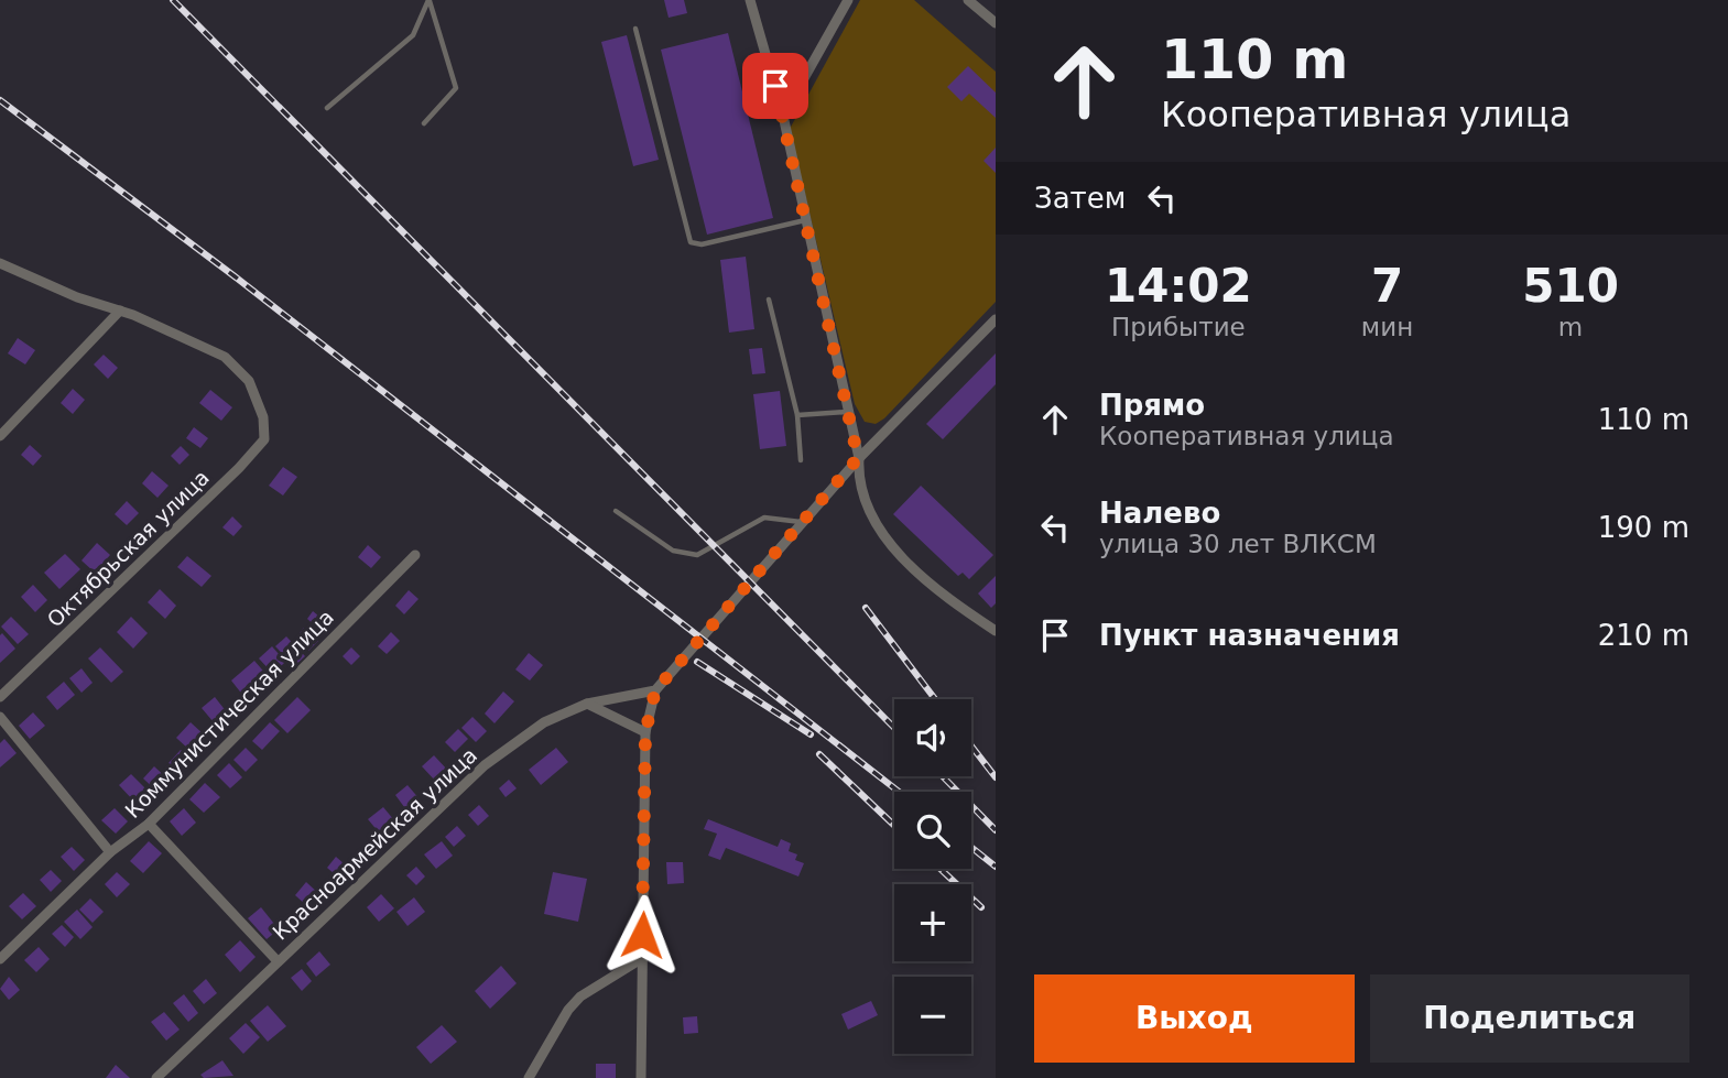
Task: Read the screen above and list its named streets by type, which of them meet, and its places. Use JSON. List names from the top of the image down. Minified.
{"streets":{"street":["Октябрьская улица","Коммунистическая улица","Красноармейская улица"]},"page":{"turn":["110 m","Кооперативная улица"],"then":"Затем","eta":["14:02","Прибытие","7","мин","510","m"],"list":[{"name":"Прямо","note":"Кооперативная улица","value":"110 m"},{"name":"Налево","note":"улица 30 лет ВЛКСМ","value":"190 m"},{"name":"Пункт назначения","value":"210 m"}],"map_buttons":["+","−"],"buttons":["Выход","Поделиться"]}}
